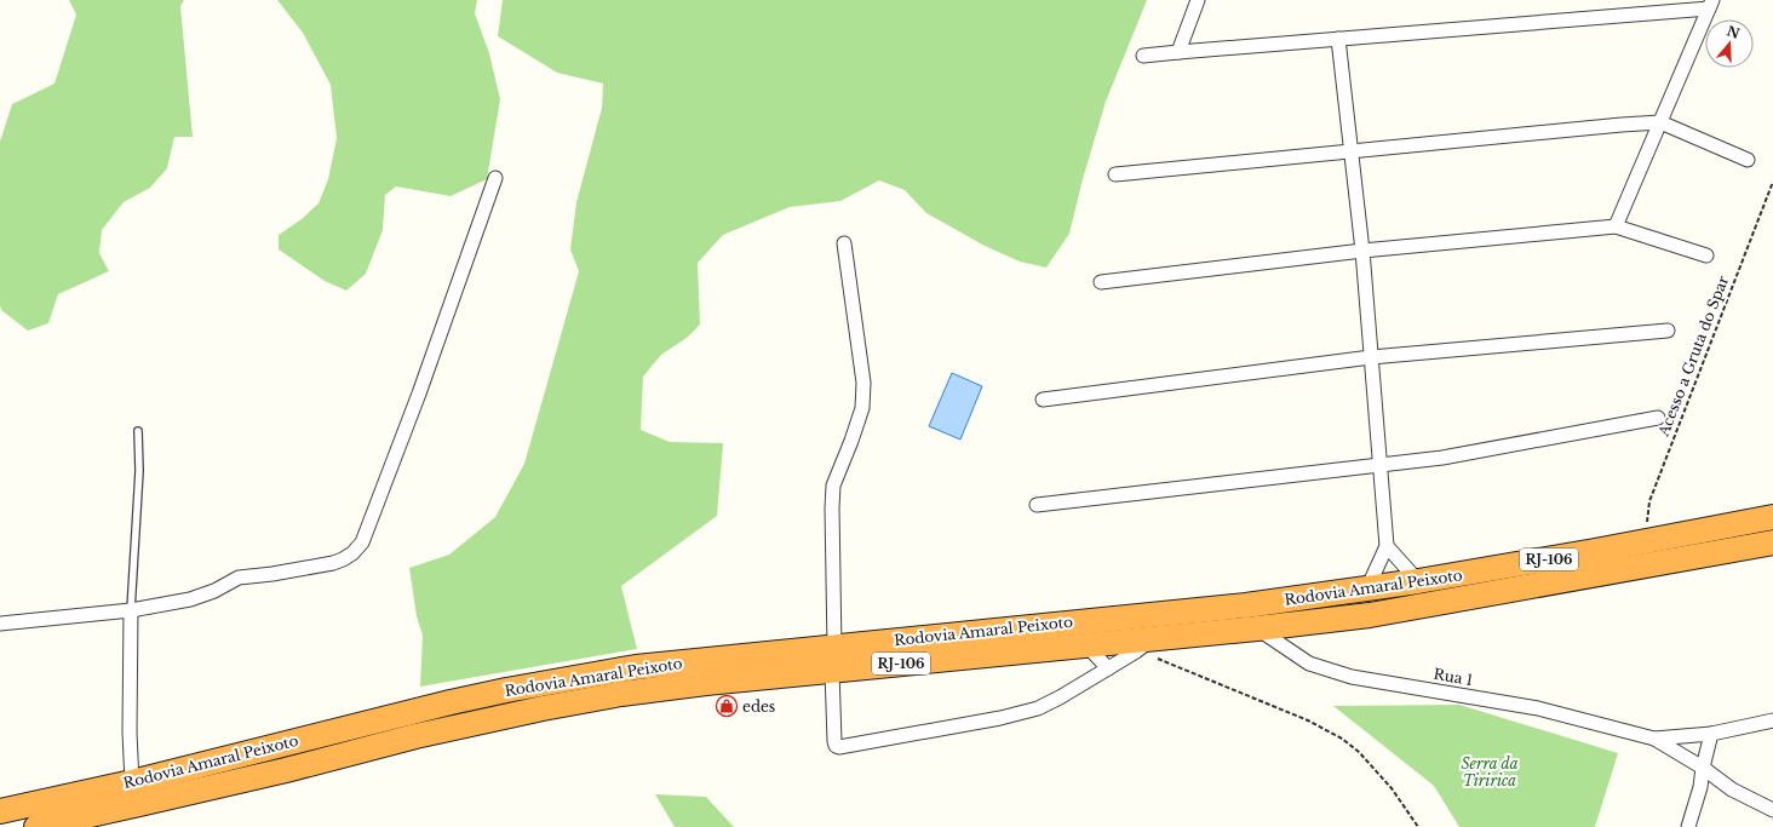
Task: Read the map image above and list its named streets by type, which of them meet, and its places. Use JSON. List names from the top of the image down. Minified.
{"streets":{"highway":["RJ-106","Rodovia Amaral Peixoto"],"street":["Rua 1"],"path":["Acesso a Gruta do Spar"]},"crossings":[["Acesso a Gruta do Spar","Rodovia Amaral Peixoto"],["Rodovia Amaral Peixoto","Rua 1"]],"parks":["Serra da Tiririca"],"places":{"shop":["edes"]},"north":"top"}
